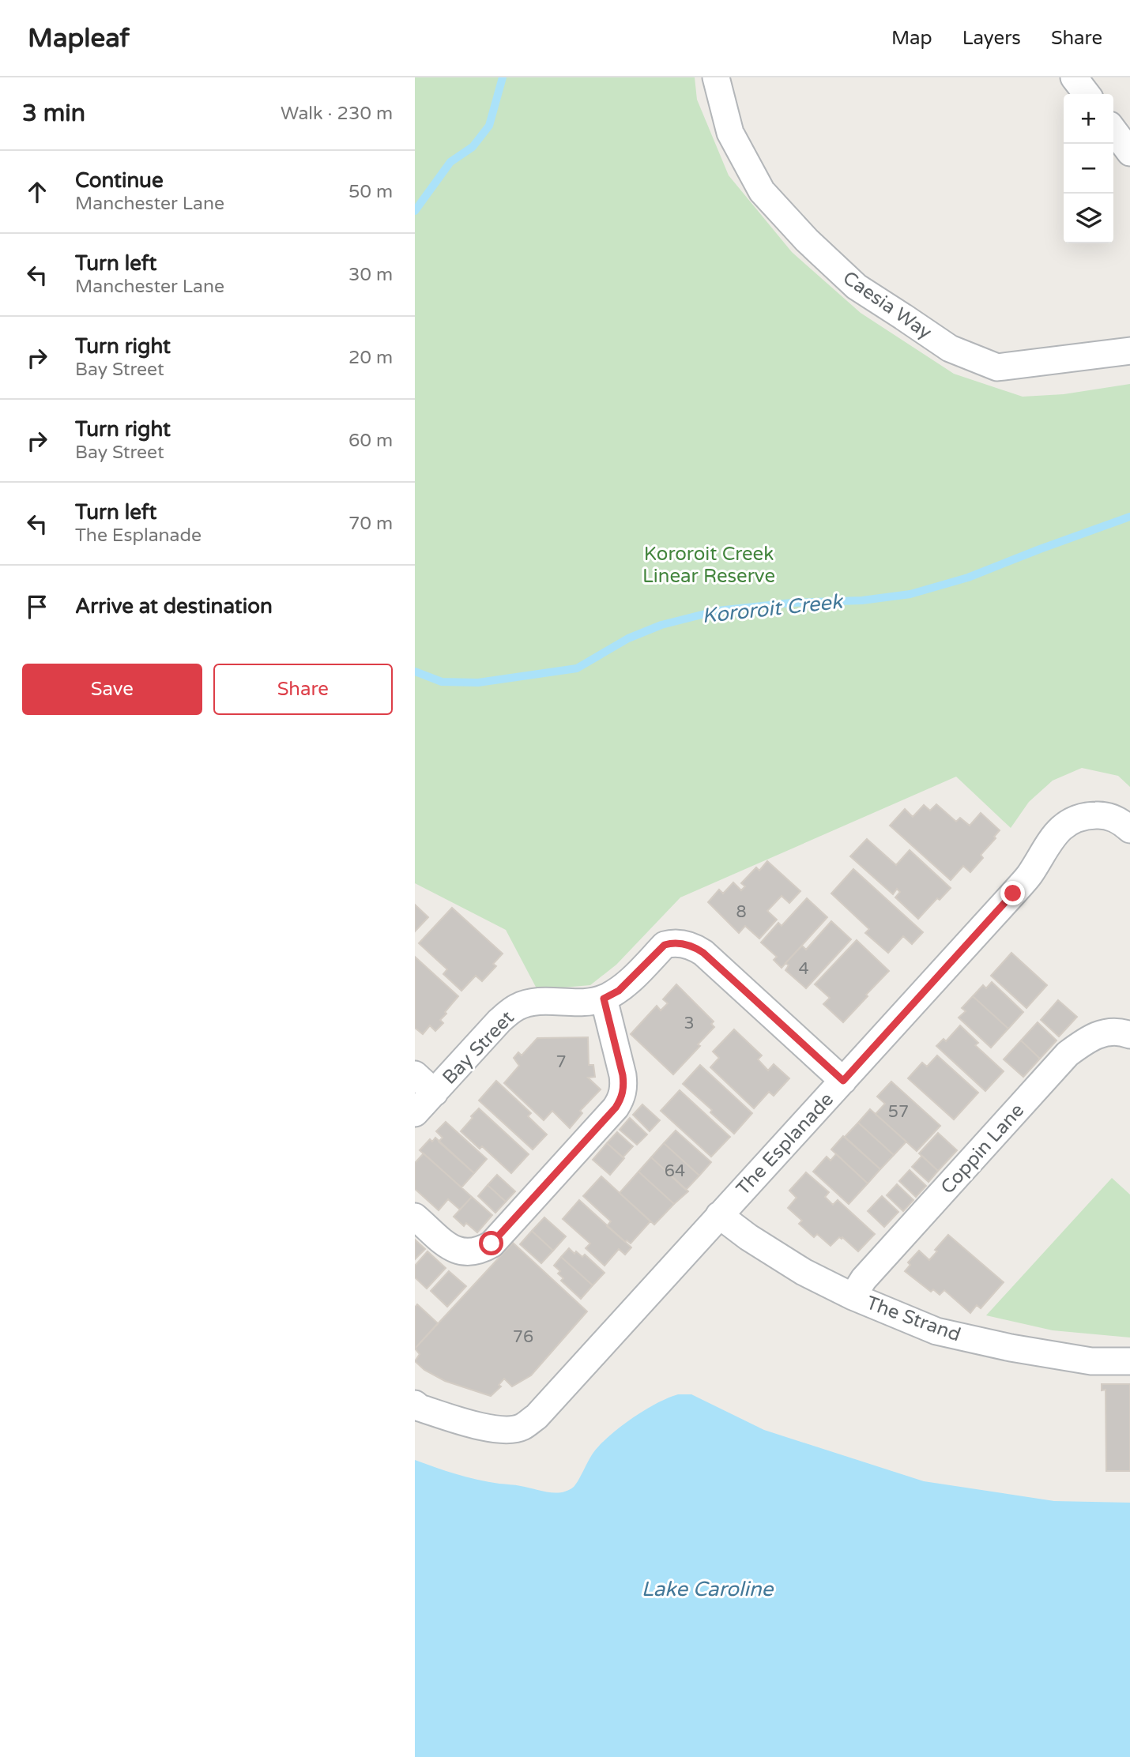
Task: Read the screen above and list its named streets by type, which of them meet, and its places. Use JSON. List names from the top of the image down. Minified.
{"streets":{"street":["Caesia Way","Bay Street","The Esplanade","Coppin Lane","The Strand"]},"crossings":[["Bay Street","The Esplanade"],["The Esplanade","The Strand"],["Coppin Lane","The Strand"]],"water":["Kororoit Creek","Lake Caroline"],"parks":["Kororoit Creek Linear Reserve"],"house_numbers":["8","4","3","7","57","64","76"],"page":{"header":"Mapleaf","nav":["Map","Layers","Share"],"heading":["3 min","Walk · 230 m"],"map_buttons":["+","−"],"list":[["Continue","Manchester Lane","50 m"],["Turn left","Manchester Lane","30 m"],["Turn right","Bay Street","20 m"],["Turn right","Bay Street","60 m"],["Turn left","The Esplanade","70 m"],"Arrive at destination"],"buttons":["Save","Share"]}}
